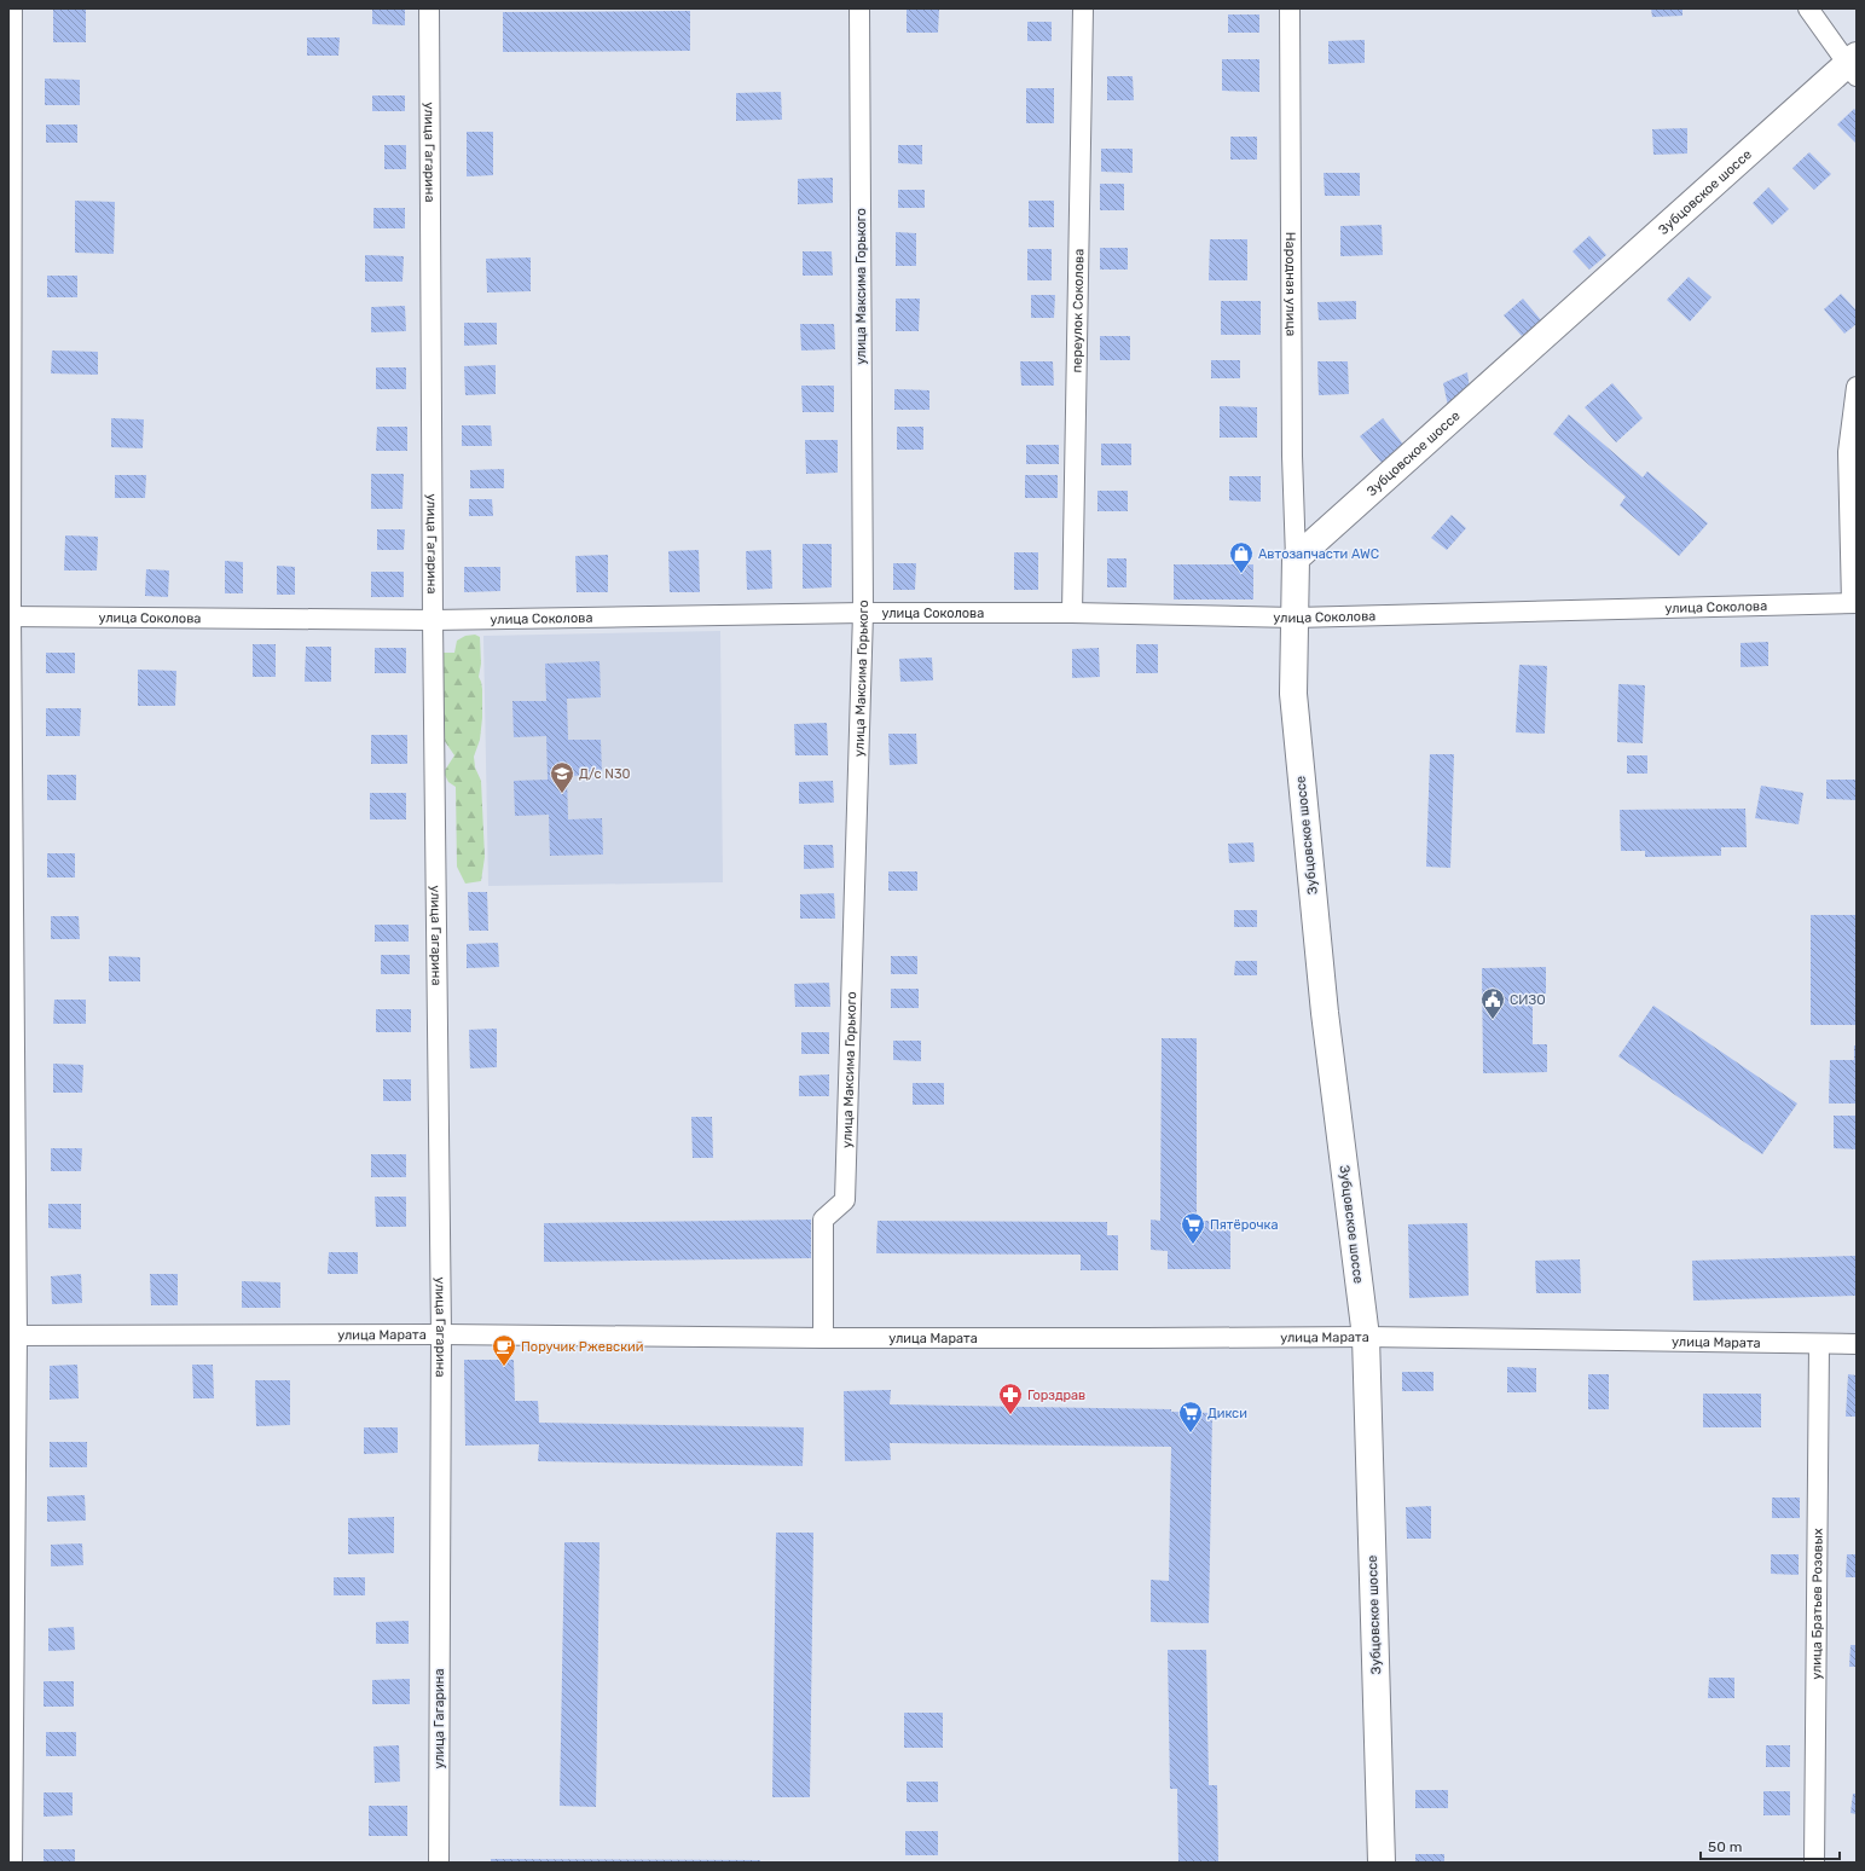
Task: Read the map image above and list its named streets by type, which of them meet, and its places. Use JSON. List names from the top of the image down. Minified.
{"streets":{"main road":["Зубцовское шоссе"],"street":["улица Гагарина","Народная улица","улица Максима Горького","переулок Соколова","улица Соколова","улица Марата","улица Братьев Розовых"]},"crossings":[["улица Гагарина","улица Соколова"],["улица Гагарина","улица Марата"],["Зубцовское шоссе","Народная улица"],["Зубцовское шоссе","улица Соколова"],["Зубцовское шоссе","улица Марата"],["улица Максима Горького","улица Соколова"],["улица Максима Горького","улица Марата"],["переулок Соколова","улица Соколова"],["улица Марата","улица Братьев Розовых"]],"places":{"shop":["Автозапчасти AWC"],"school or university":["Д/с N30"],"public building":["СИЗО"],"supermarket":["Пятёрочка","Дикси"],"cafe":["Поручик Ржевский"],"pharmacy":["Горздрав"]},"scale_bar":"50 m"}
